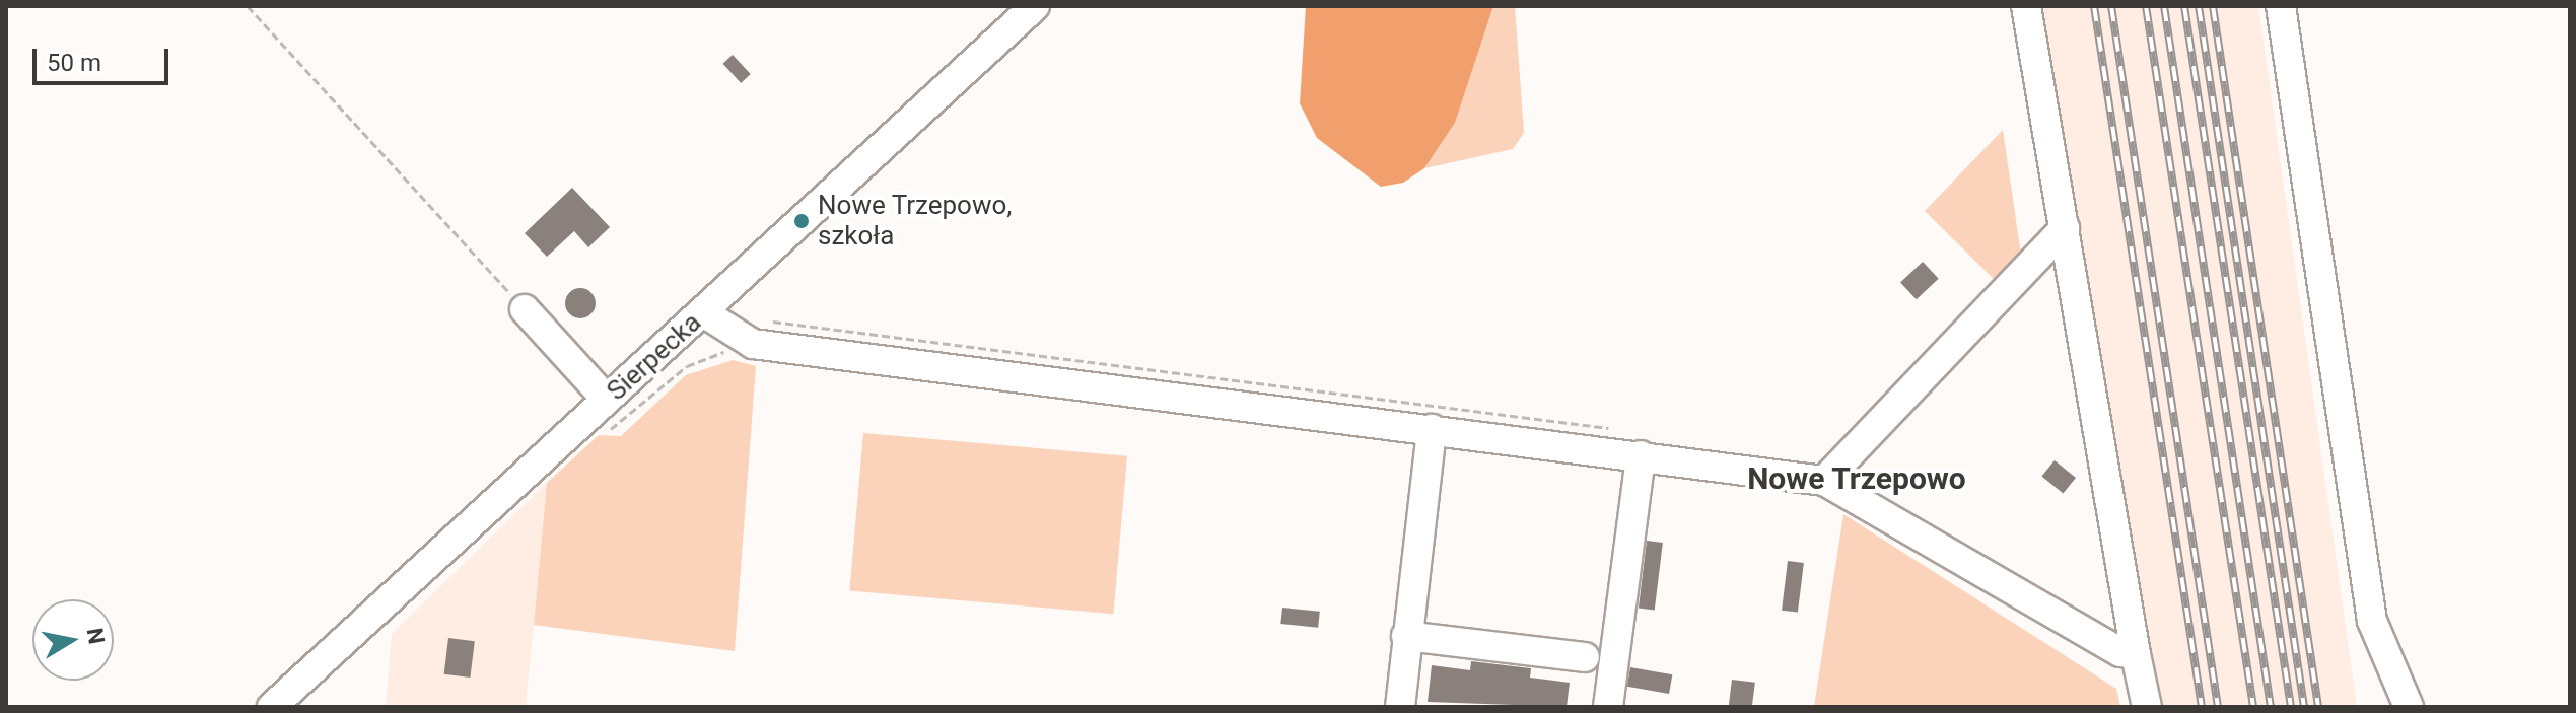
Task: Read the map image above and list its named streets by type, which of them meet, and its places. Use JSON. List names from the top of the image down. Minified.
{"streets":{"street":["Sierpecka"]},"districts":["Nowe Trzepowo"],"places":["Nowe Trzepowo, szkoła"],"scale_bar":"50 m","north":"right"}
